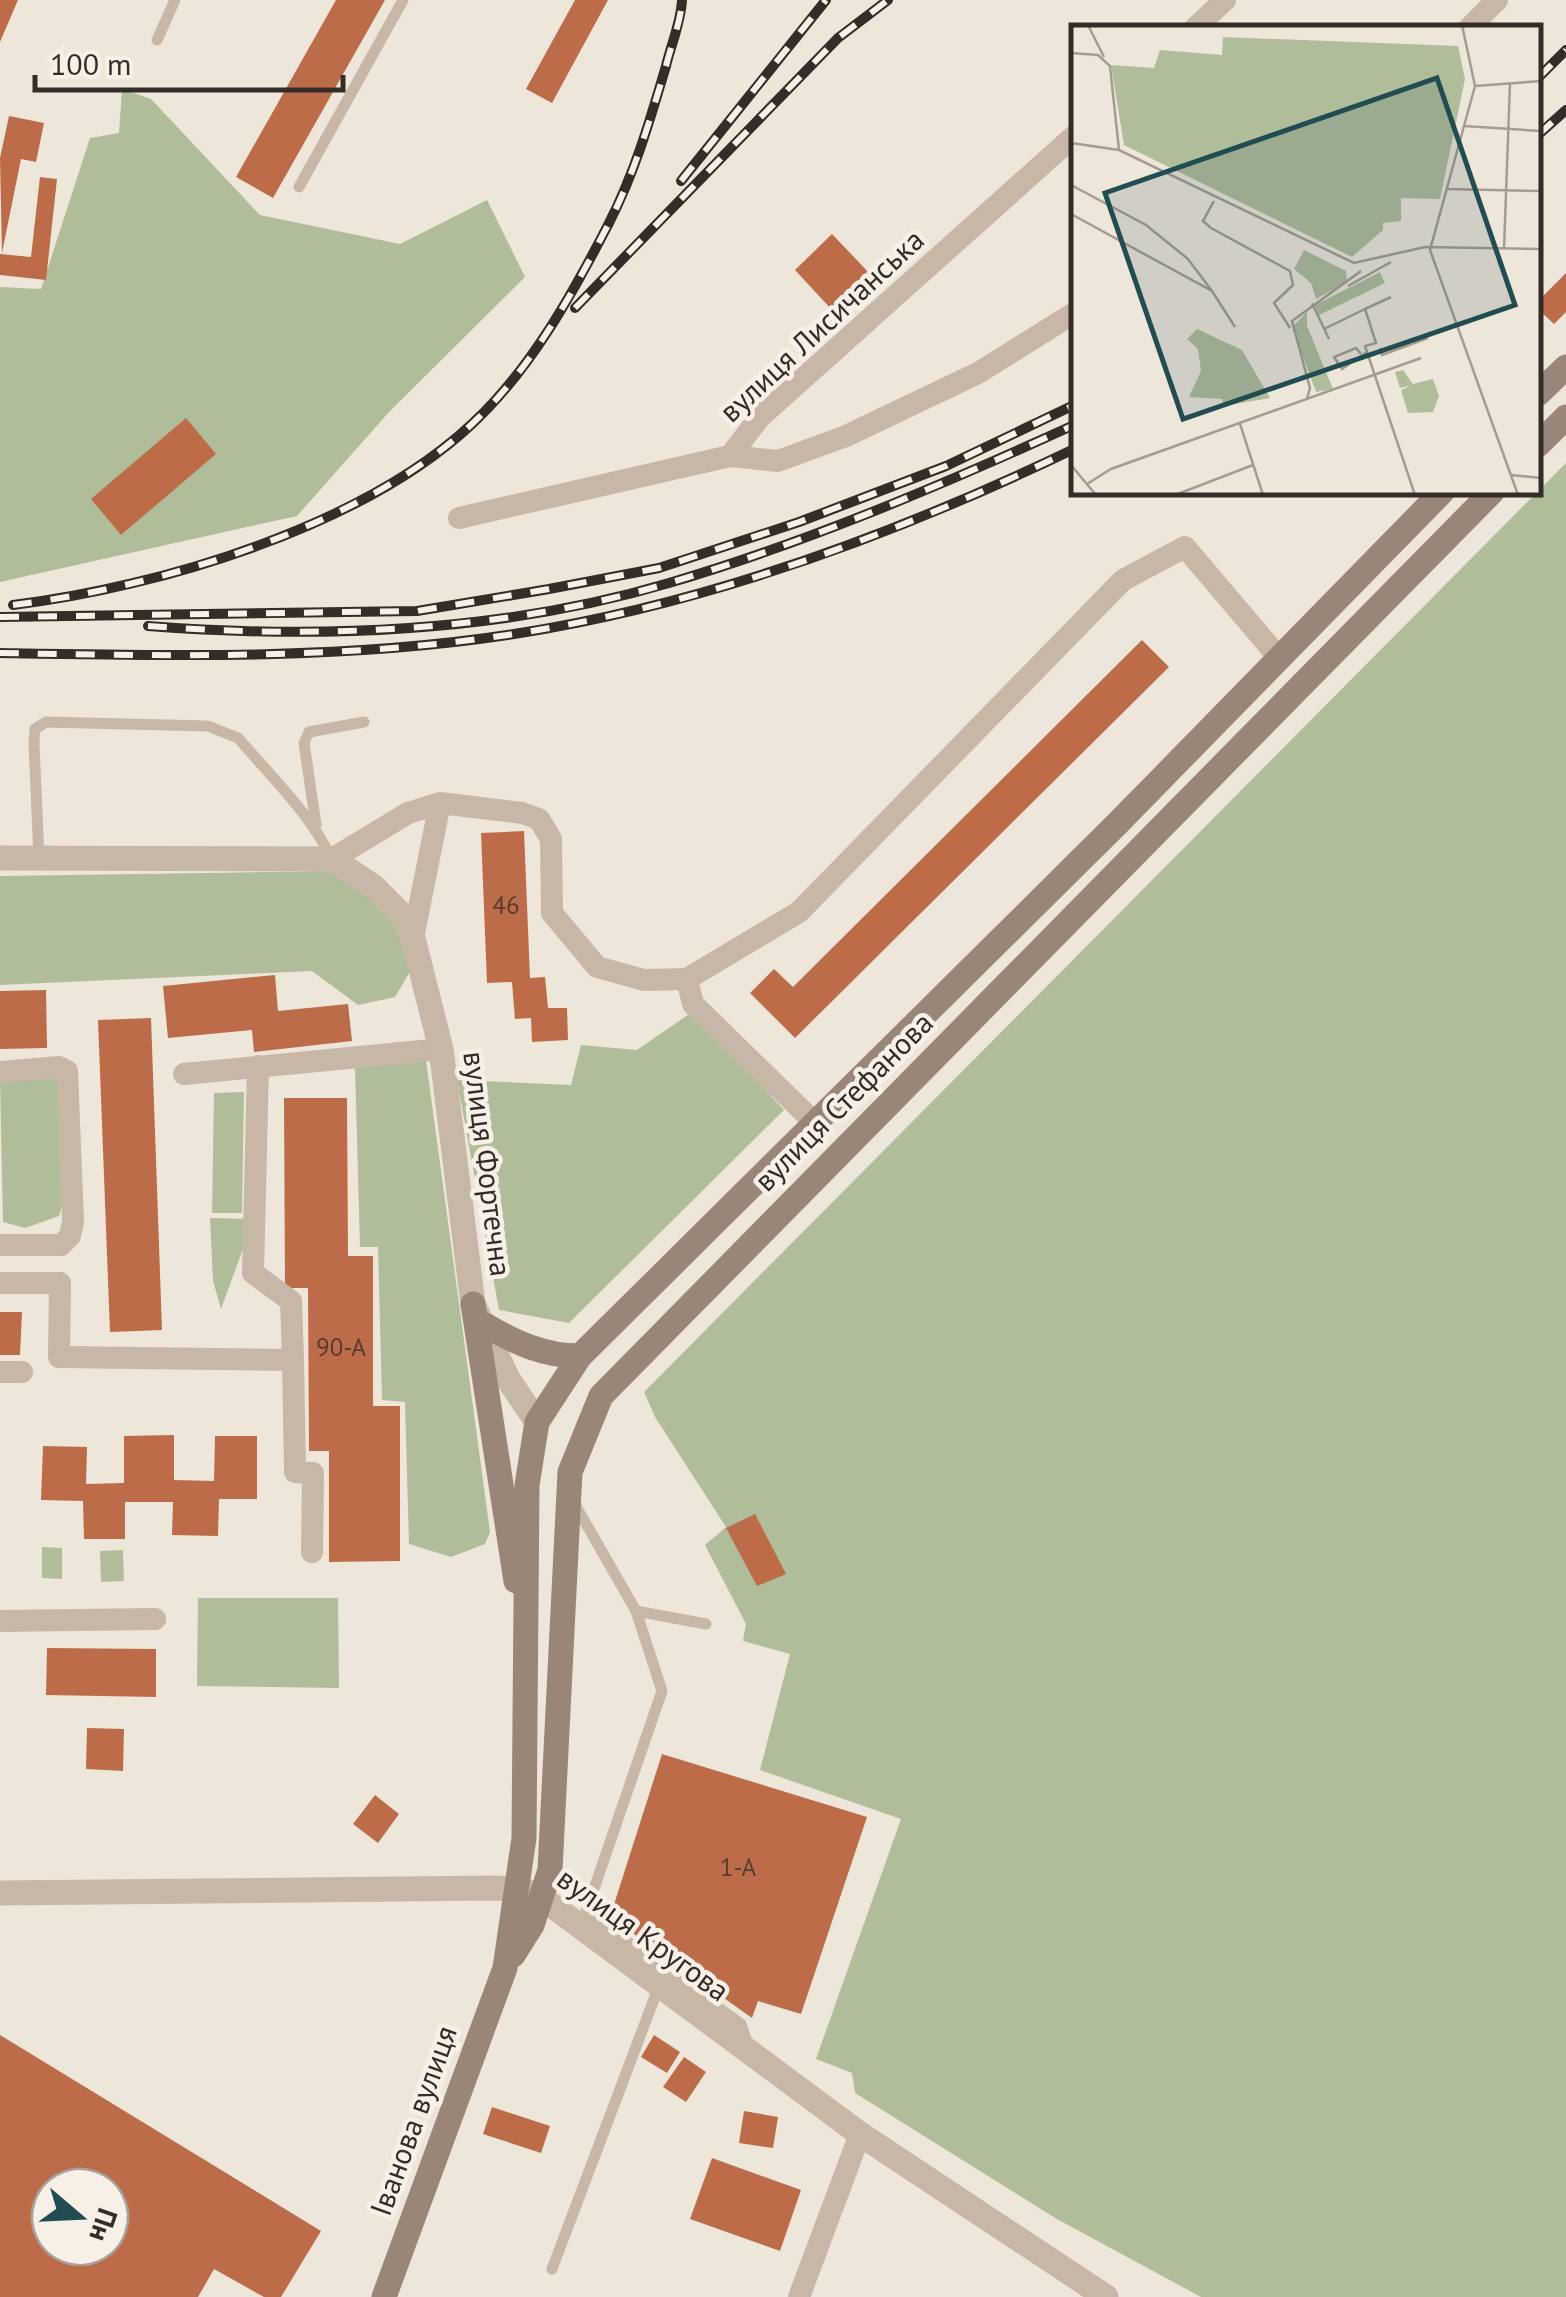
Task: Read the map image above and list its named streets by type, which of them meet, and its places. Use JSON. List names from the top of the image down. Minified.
{"streets":{"main road":["вулиця Стефанова","Іванова вулиця"],"street":["вулиця Лисичанська","вулиця Фортечна","вулиця Кругова"]},"crossings":[["вулиця Стефанова","вулиця Фортечна"],["вулиця Стефанова","вулиця Кругова"],["вулиця Стефанова","Іванова вулиця"],["вулиця Кругова","Іванова вулиця"]],"house_numbers":["46","90-А","1-А"],"scale_bar":"100 m","north":"right"}
